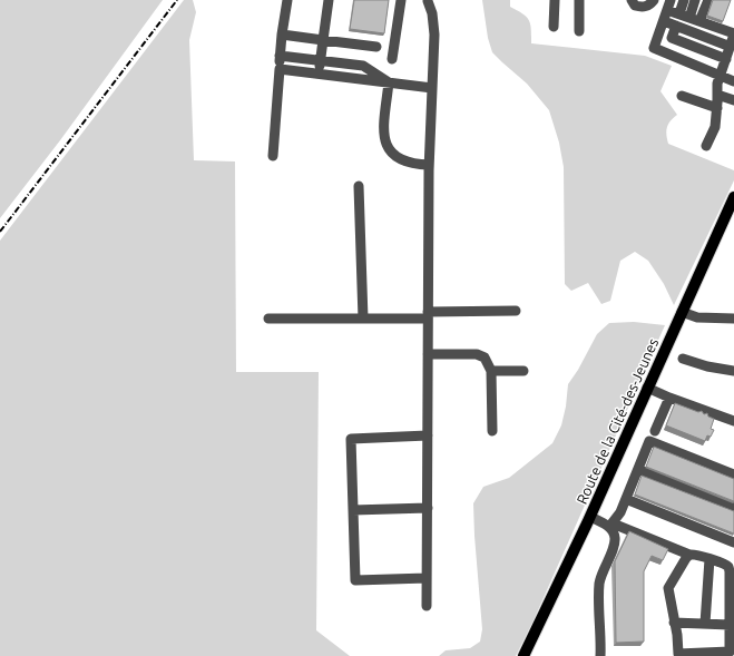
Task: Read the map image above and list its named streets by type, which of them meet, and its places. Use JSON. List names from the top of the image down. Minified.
{"streets":{"main road":["Route de la Cité-des-Jeunes"]}}
